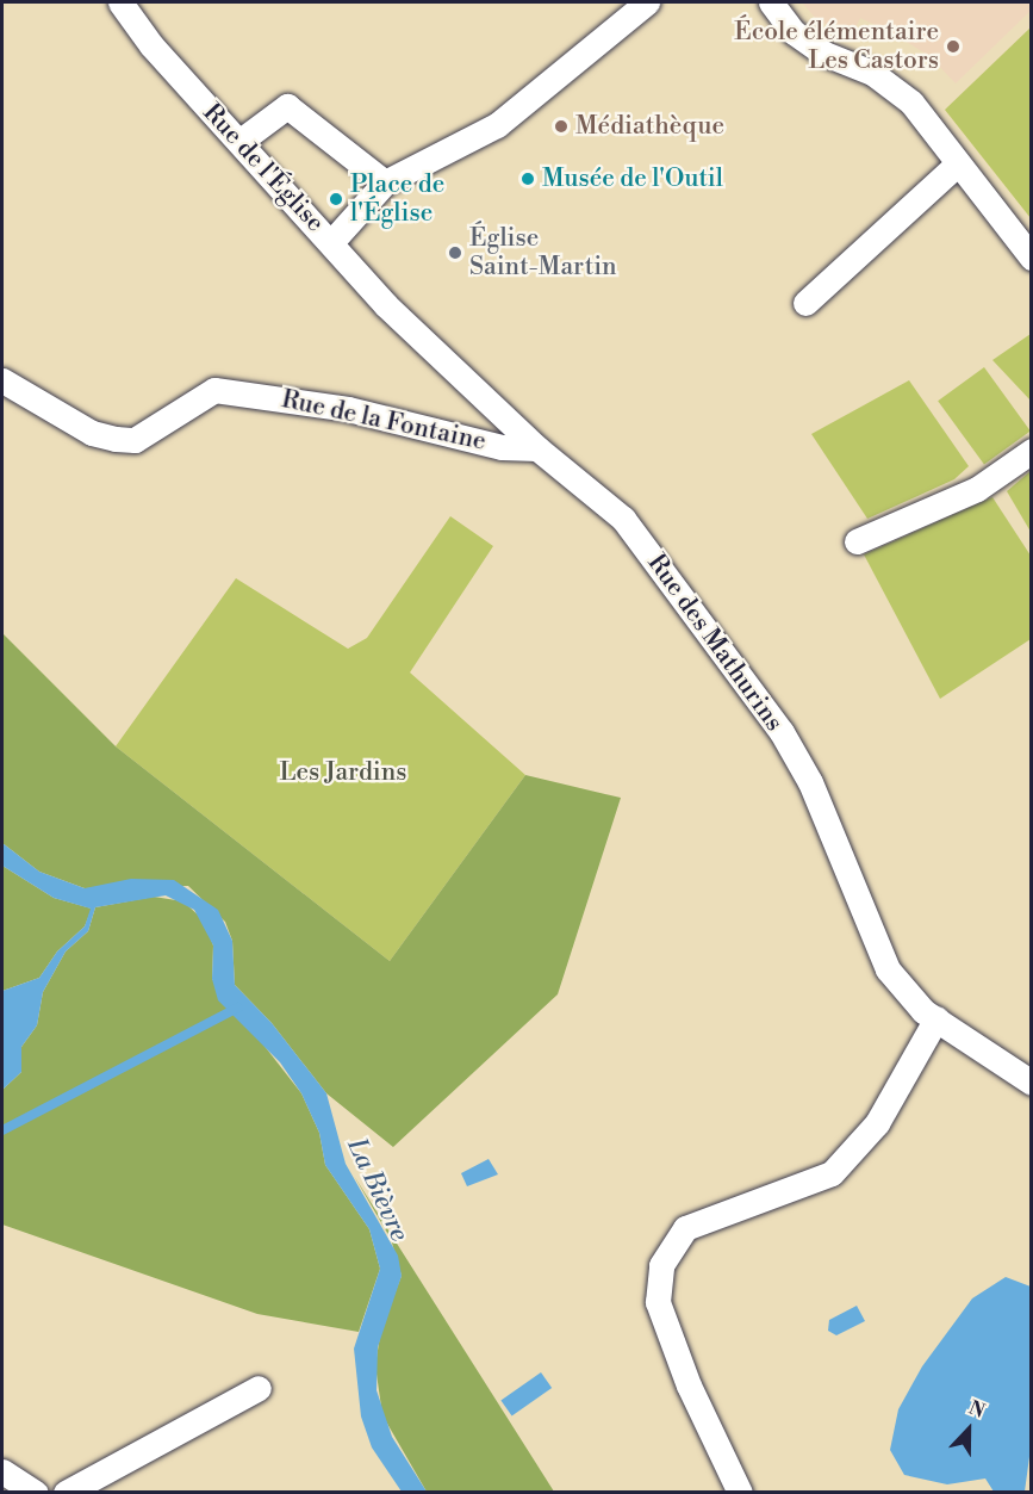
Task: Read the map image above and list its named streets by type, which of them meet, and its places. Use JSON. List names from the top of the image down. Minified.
{"streets":{"street":["Rue de l'Église","Rue de la Fontaine","Rue des Mathurins"]},"crossings":[["Rue de l'Église","Rue des Mathurins"],["Rue de la Fontaine","Rue des Mathurins"]],"water":["La Bièvre"],"parks":["Les Jardins"],"places":["École élémentaire Les Castors","Médiathèque","Musée de l'Outil","Place de l'Église","Église Saint-Martin"],"north":"top"}
